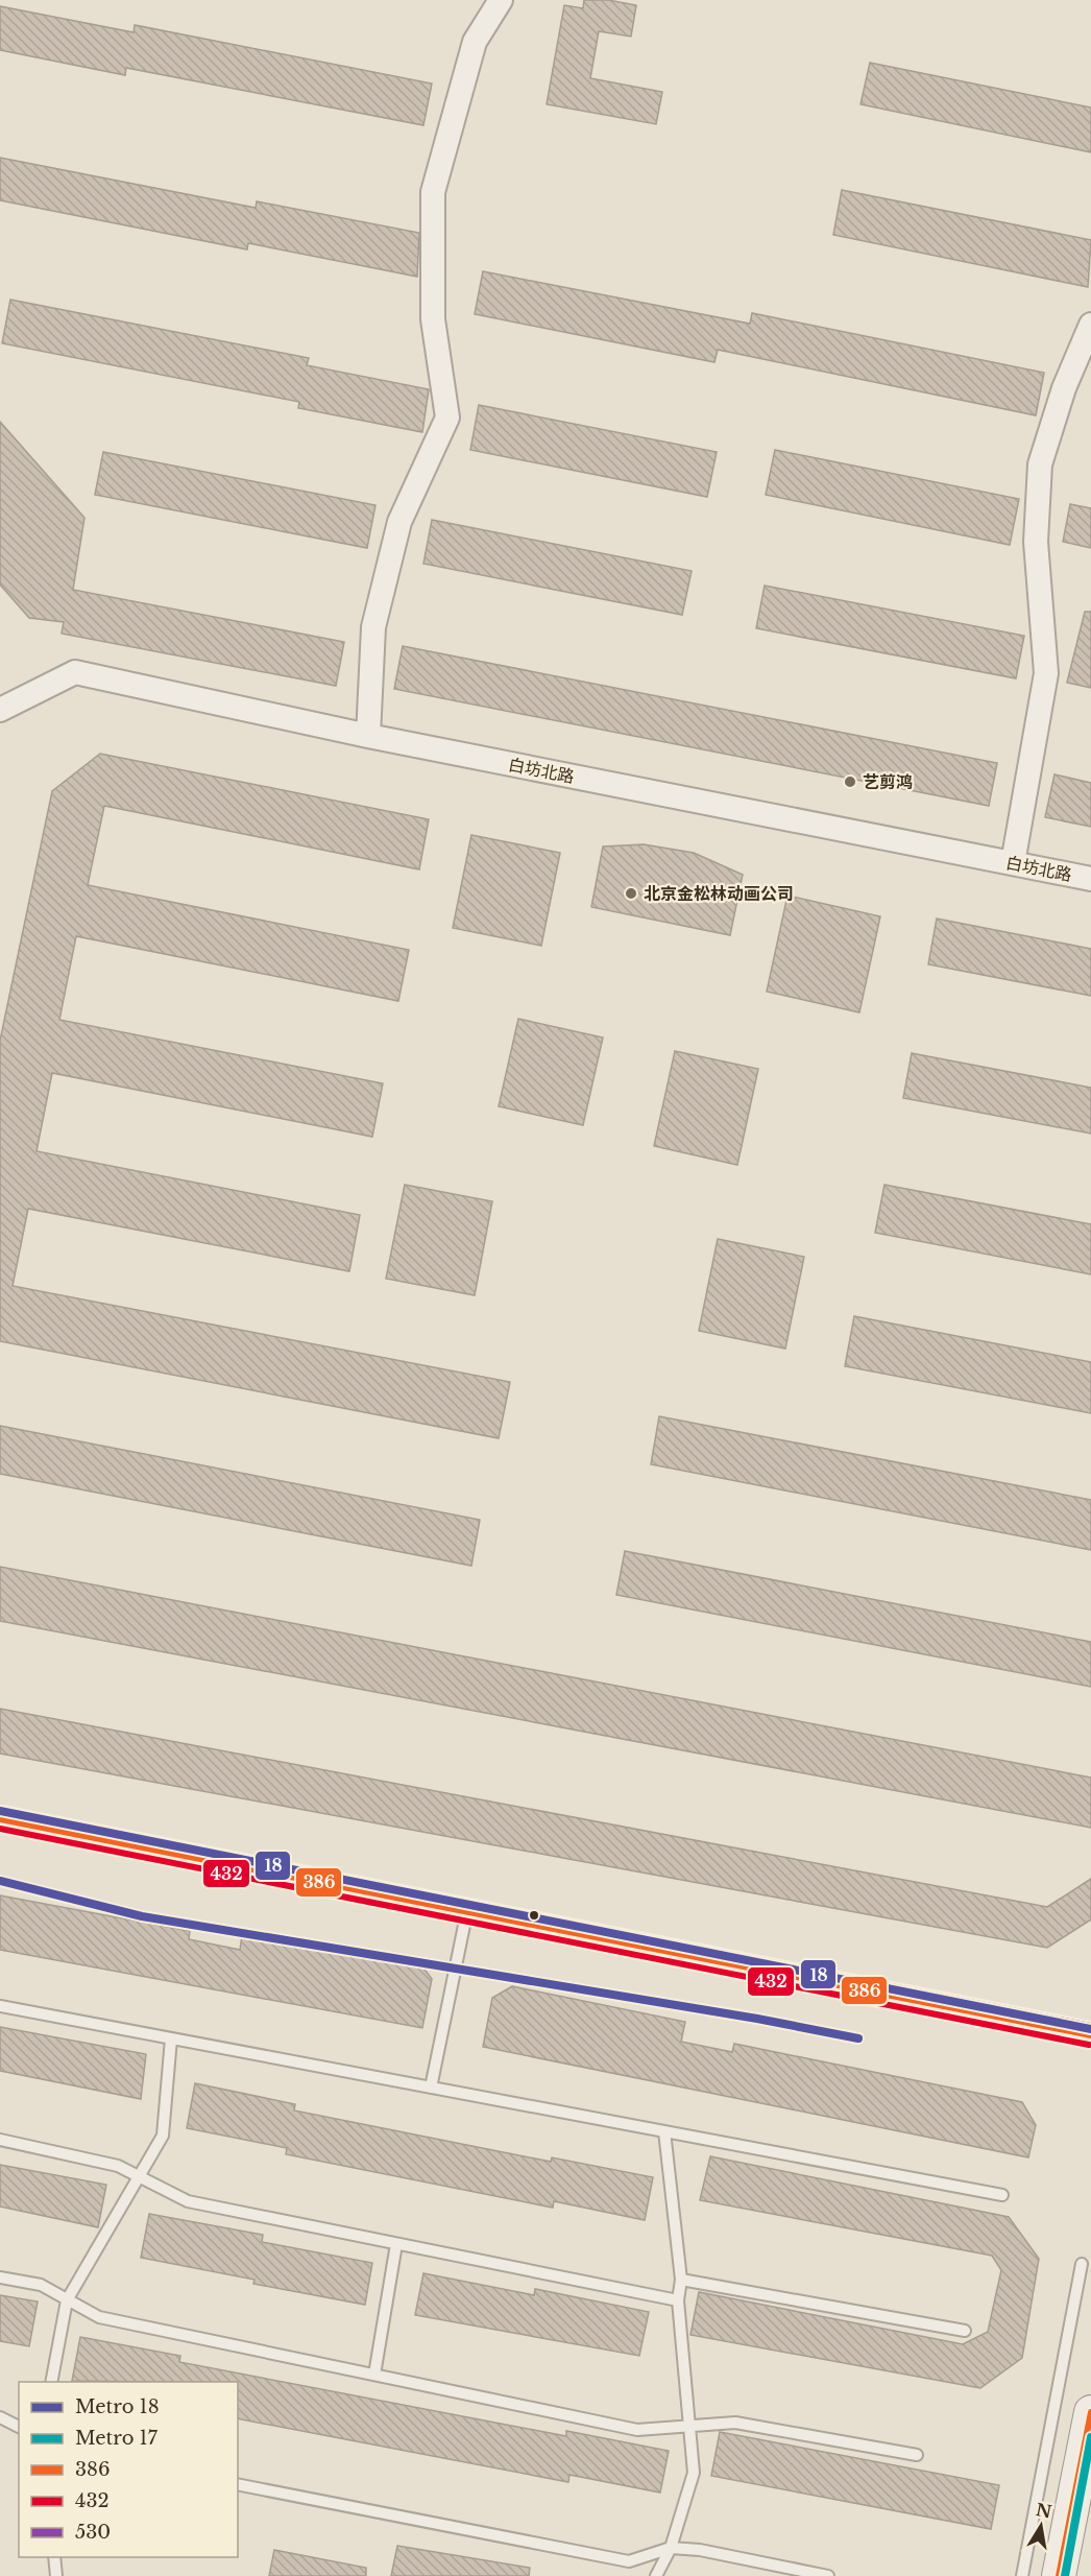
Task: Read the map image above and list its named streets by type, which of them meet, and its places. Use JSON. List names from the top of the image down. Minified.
{"streets":{"street":["白坊北路"]},"places":["艺剪鸿","北京金松林动画公司"],"lines":["transit line 530","metro line 18","transit line 386","transit line 432","metro line 17"],"legend":["Metro 18","Metro 17","386","432","530"],"north":"top"}
